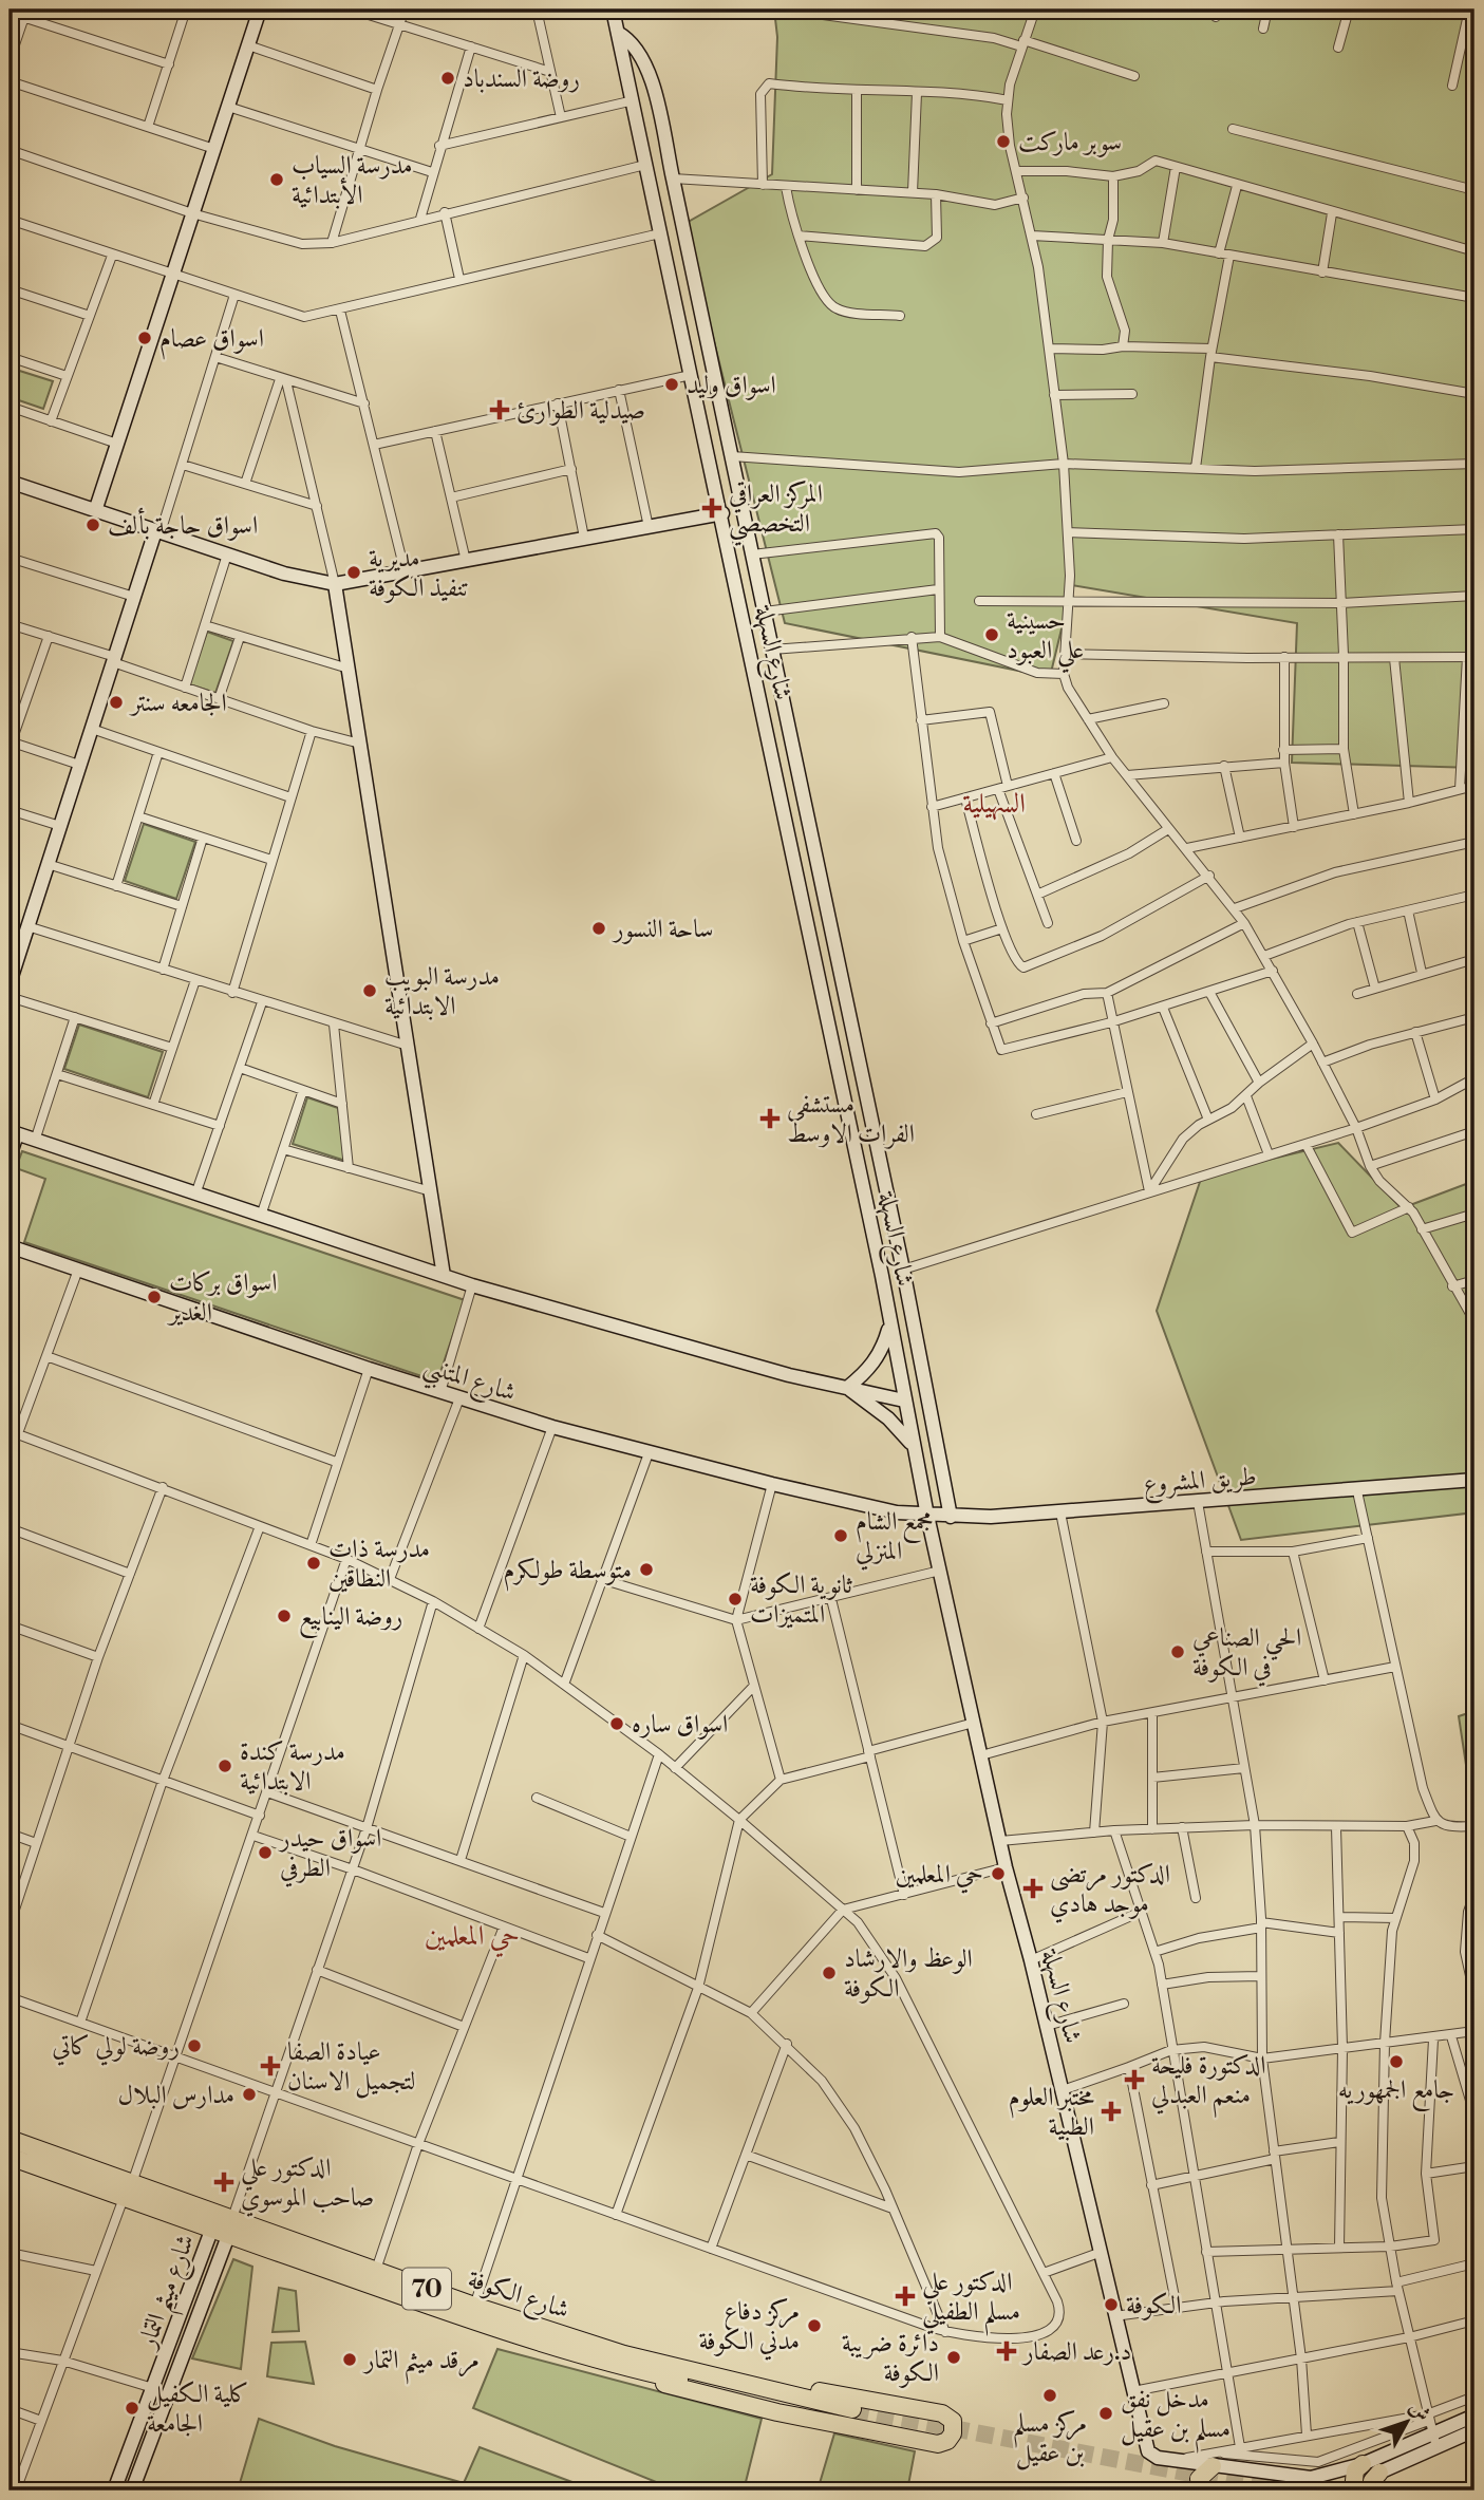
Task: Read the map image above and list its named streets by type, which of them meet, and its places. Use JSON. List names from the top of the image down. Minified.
{"streets":{"highway":["70","شارع الكوفة"],"street":["شارع السهلة","شارع المتنبي","طريق المشروع","شارع ميثم التمار"]},"crossings":[["شارع السهلة","شارع المتنبي"],["شارع السهلة","طريق المشروع"],["شارع المتنبي","طريق المشروع"],["شارع ميثم التمار","شارع الكوفة"]],"districts":["السهيلية","حي المعلمين"],"places":{"other":["روضة السندباد","سوبر ماركت","مدرسة السياب الأبتدائية","اسواق عصام","اسواق وليد","اسواق حاجة بألف","مديرية تنفيذ الكوفة","حسينية علي العبود","الجامعه سنتر","ساحة النسور","مدرسة البويب الابتدائية","اسواق بركات الغدير","مجمع الشام المنزلي","مدرسة ذات النطاقين","متوسطة طولكرم","ثانوية الكوفة المتميزات","روضة الينابيع","الحي الصناعي في الكوفة","اسواق ساره","مدرسة كندة الابتدائية","اسواق حيدر الطرفي","حي المعلمين","الوعظ والارشاد الكوفة","روضة لولي كاتي","جامع الجمهوريه","مدارس البلال","الكوفة","مركز دفاع مدني الكوفة","دائرة ضريبة الكوفة","مرقد ميثم التمار","مركز مسلم بن عقيل","كلية الكفيل الجامعة","مدخل نفق مسلم بن عقيل"],"health":["صيدلية الطوارئ","المركز العراقي التخصصي","مستشفى الفرات الاوسط","الدكتور مرتضى موجد هادي","عيادة الصفا لتجميل الاسنان","الدكتورة فليحة منعم العبدلي","مختبر العلوم الطبية","الدكتور علي صاحب الموسوي","الدكتور علي مسلم الطفيلي","د.رعد الصفار"]},"north":"top right"}
